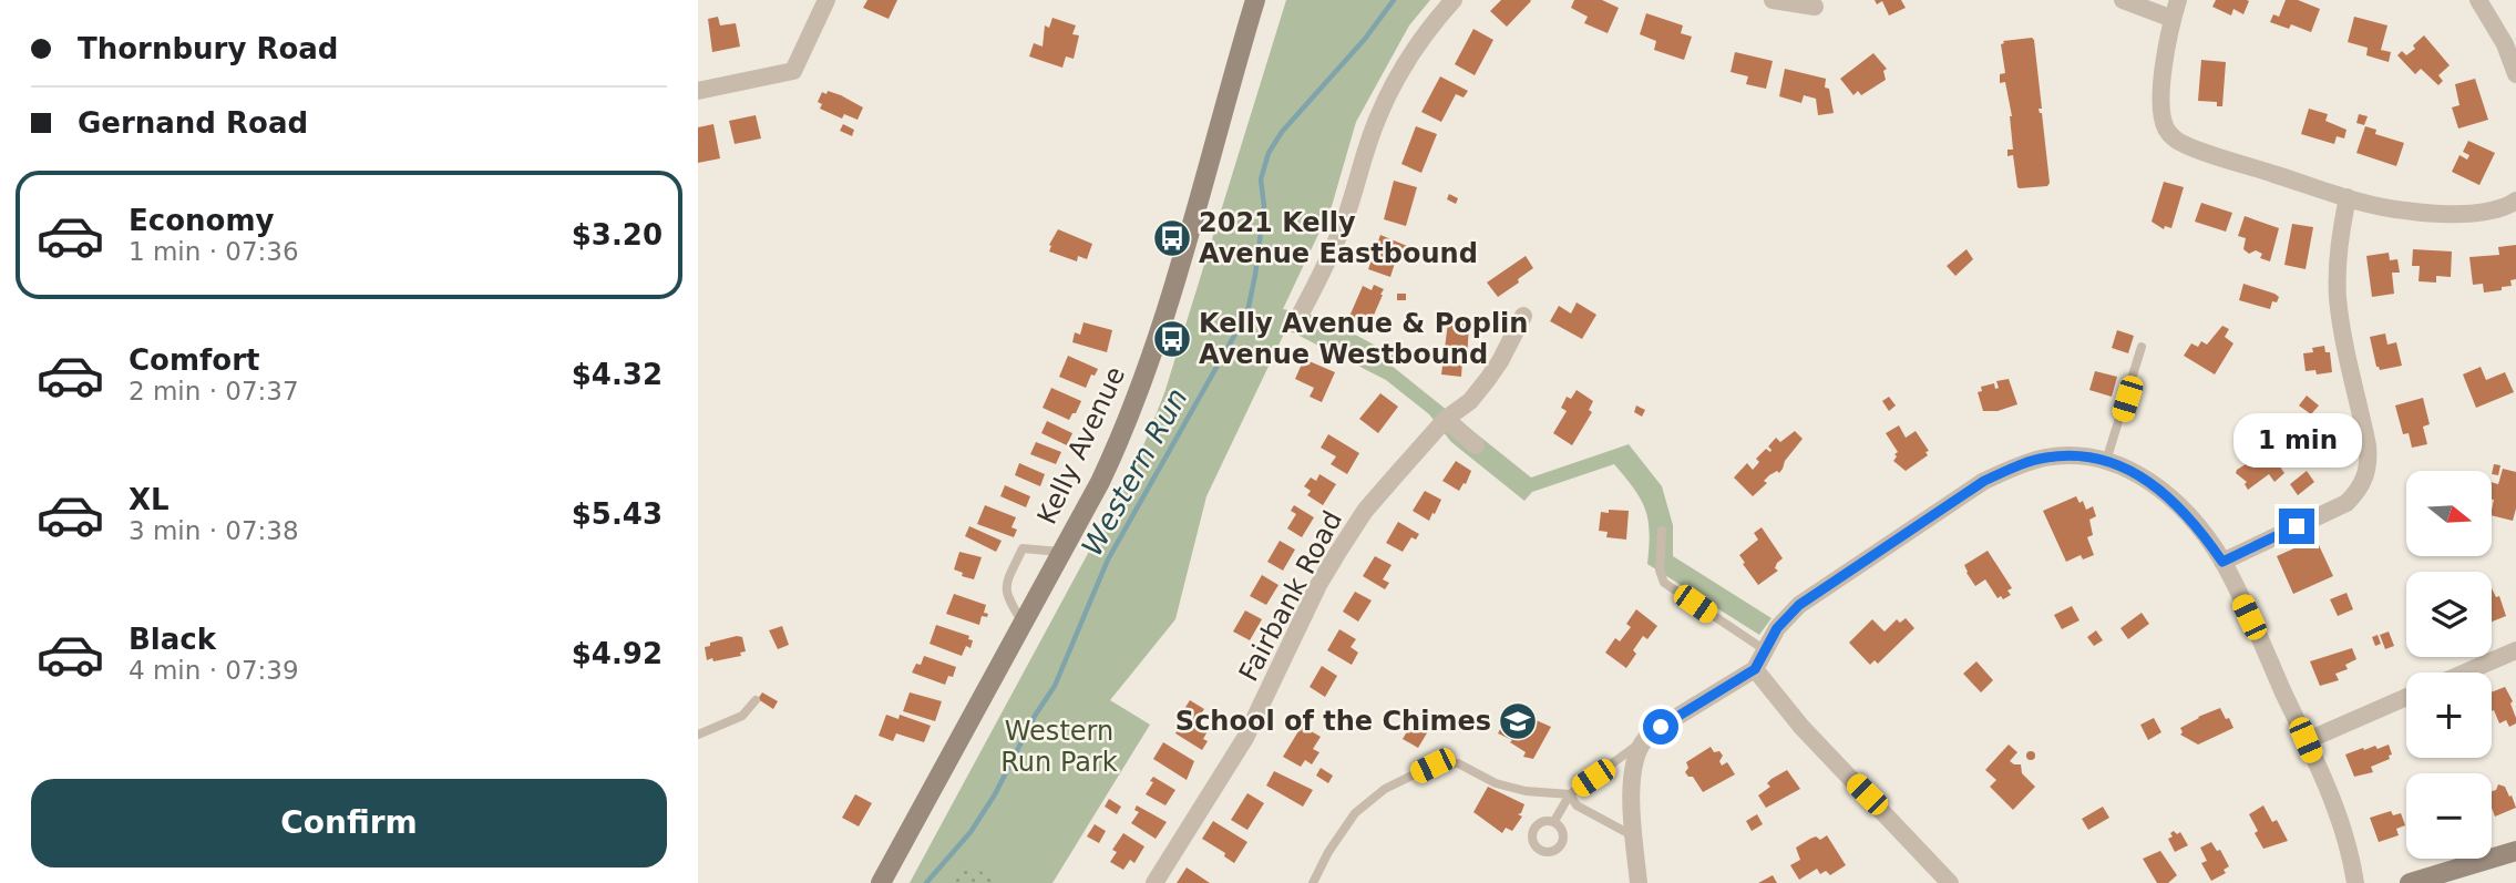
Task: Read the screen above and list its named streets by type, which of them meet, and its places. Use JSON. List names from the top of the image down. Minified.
{"streets":{"main road":["Kelly Avenue"],"street":["Fairbank Road"]},"water":["Western Run"],"parks":["Western Run Park"],"places":{"bus stop":["2021 Kelly Avenue Eastbound","Kelly Avenue & Poplin Avenue Westbound"],"school or university":["School of the Chimes"]},"north":"right","page":{"banner":["Thornbury Road","Gernand Road"],"list":[{"name":"Economy","note":"1 min · 07:36","value":"$3.20"},{"name":"Comfort","note":"2 min · 07:37","value":"$4.32"},{"name":"XL","note":"3 min · 07:38","value":"$5.43"},{"name":"Black","note":"4 min · 07:39","value":"$4.92"}],"bubble":"1 min","map_buttons":["+","−"],"buttons":"Confirm"}}
